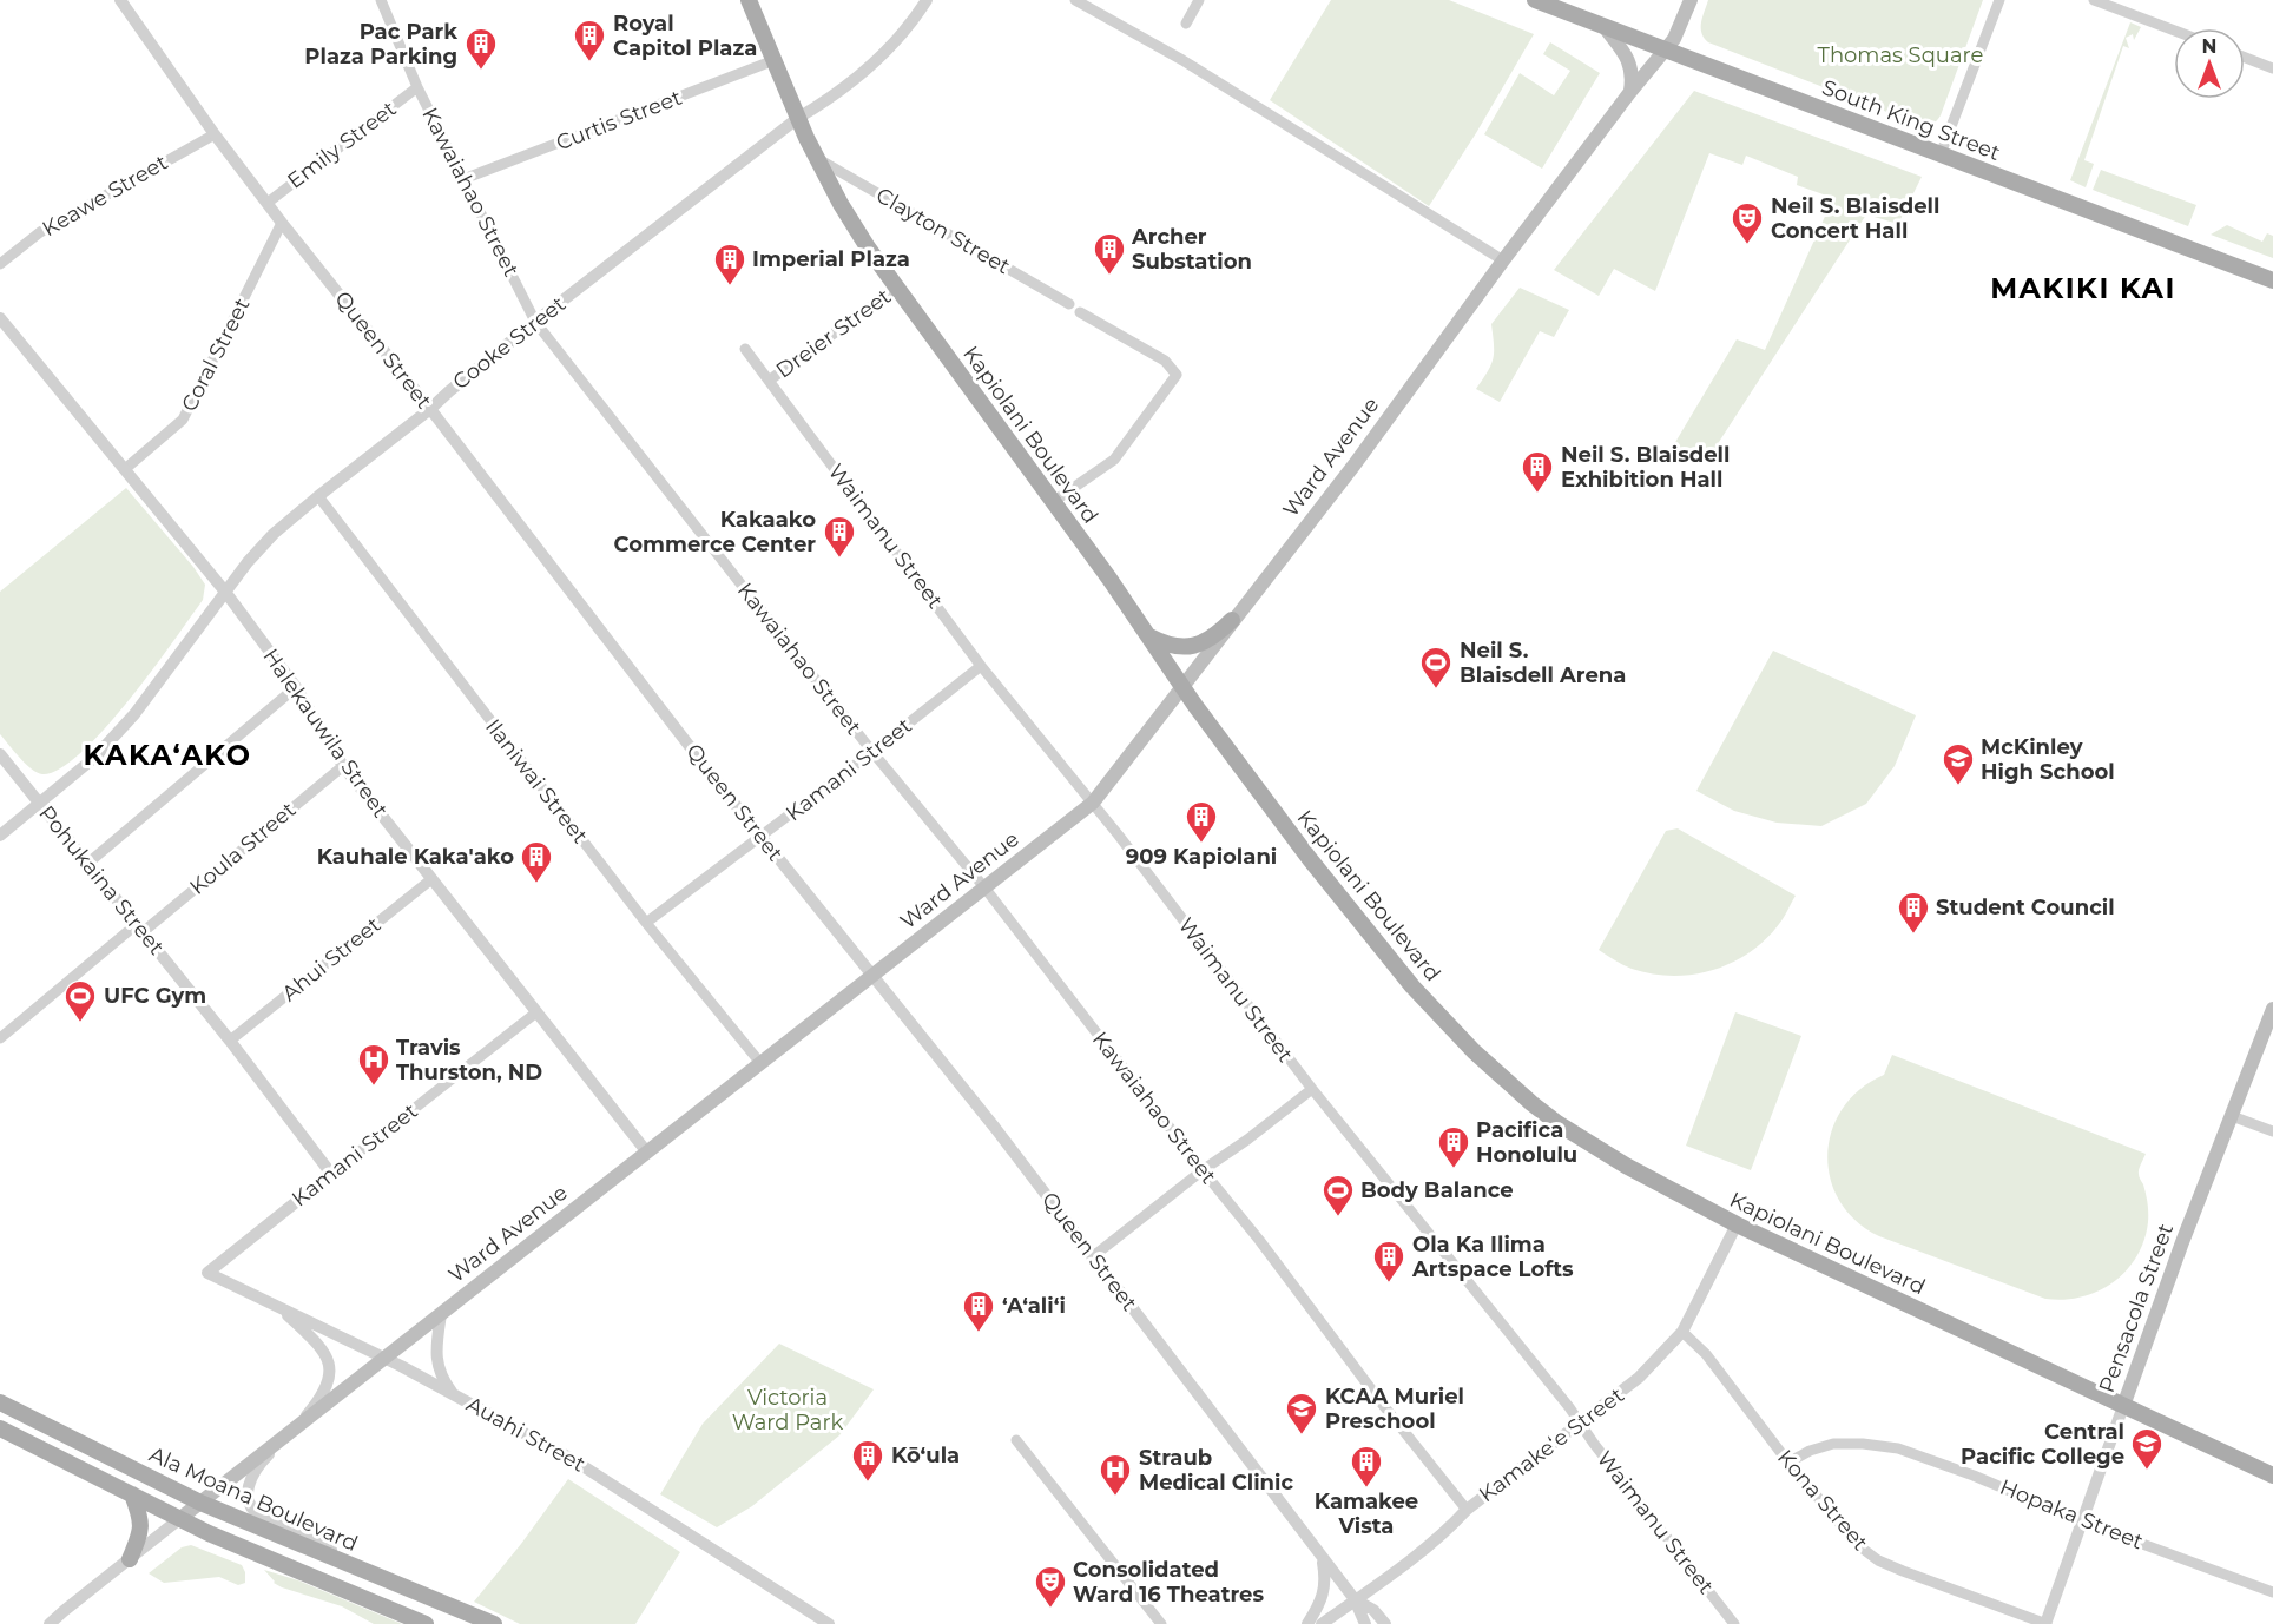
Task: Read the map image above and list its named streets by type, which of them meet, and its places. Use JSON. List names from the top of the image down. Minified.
{"streets":{"main road":["South King Street","Kapiolani Boulevard","Ward Avenue","Pensacola Street","Ala Moana Boulevard"],"street":["Curtis Street","Emily Street","Kawaiahao Street","Keawe Street","Clayton Street","Dreier Street","Cooke Street","Queen Street","Coral Street","Waimanu Street","Halekauwila Street","Kamani Street","Ilaniwai Street","Koula Street","Pohukaina Street","Ahui Street","Auahi Street","Kamakeʻe Street","Kona Street","Hopaka Street"]},"crossings":[["Curtis Street","Kawaiahao Street"],["Curtis Street","Kapiolani Boulevard"],["South King Street","Ward Avenue"],["Emily Street","Kawaiahao Street"],["Emily Street","Queen Street"],["Kawaiahao Street","Cooke Street"],["Kawaiahao Street","Ward Avenue"],["Kawaiahao Street","Kamani Street"],["Kawaiahao Street","Kamakeʻe Street"],["Keawe Street","Queen Street"],["Clayton Street","Kapiolani Boulevard"],["Dreier Street","Kapiolani Boulevard"],["Dreier Street","Waimanu Street"],["Cooke Street","Queen Street"],["Cooke Street","Kapiolani Boulevard"],["Cooke Street","Halekauwila Street"],["Cooke Street","Ilaniwai Street"],["Cooke Street","Pohukaina Street"],["Queen Street","Coral Street"],["Queen Street","Ward Avenue"],["Queen Street","Kamani Street"],["Queen Street","Kamakeʻe Street"],["Coral Street","Halekauwila Street"],["Kapiolani Boulevard","Ward Avenue"],["Kapiolani Boulevard","Pensacola Street"],["Kapiolani Boulevard","Kamakeʻe Street"],["Ward Avenue","Waimanu Street"],["Ward Avenue","Halekauwila Street"],["Ward Avenue","Ilaniwai Street"],["Ward Avenue","Auahi Street"],["Ward Avenue","Ala Moana Boulevard"],["Waimanu Street","Kamani Street"],["Waimanu Street","Kamakeʻe Street"],["Halekauwila Street","Kamani Street"],["Halekauwila Street","Koula Street"],["Halekauwila Street","Ahui Street"],["Kamani Street","Ilaniwai Street"],["Kamani Street","Pohukaina Street"],["Kamani Street","Auahi Street"],["Koula Street","Pohukaina Street"],["Pohukaina Street","Ahui Street"],["Pensacola Street","Kona Street"],["Pensacola Street","Hopaka Street"],["Kamakeʻe Street","Kona Street"],["Kona Street","Hopaka Street"]],"districts":["MAKIKI KAI","KAKA‘AKO"],"parks":["Thomas Square","Victoria Ward Park"],"places":{"building":["Royal Capitol Plaza","Pac Park Plaza Parking","Archer Substation","Imperial Plaza","Neil S. Blaisdell Exhibition Hall","Kakaako Commerce Center","909 Kapiolani","Kauhale Kaka'ako","Student Council","Pacifica Honolulu","Ola Ka Ilima Artspace Lofts","‘A‘ali‘i","Kōʻula","Kamakee Vista"],"theatre":["Neil S. Blaisdell Concert Hall","Consolidated Ward 16 Theatres"],"sports":["Neil S. Blaisdell Arena","UFC Gym","Body Balance"],"school or university":["McKinley High School","KCAA Muriel Preschool","Central Pacific College"],"hospital":["Travis Thurston, ND","Straub Medical Clinic"]},"north":"top"}
